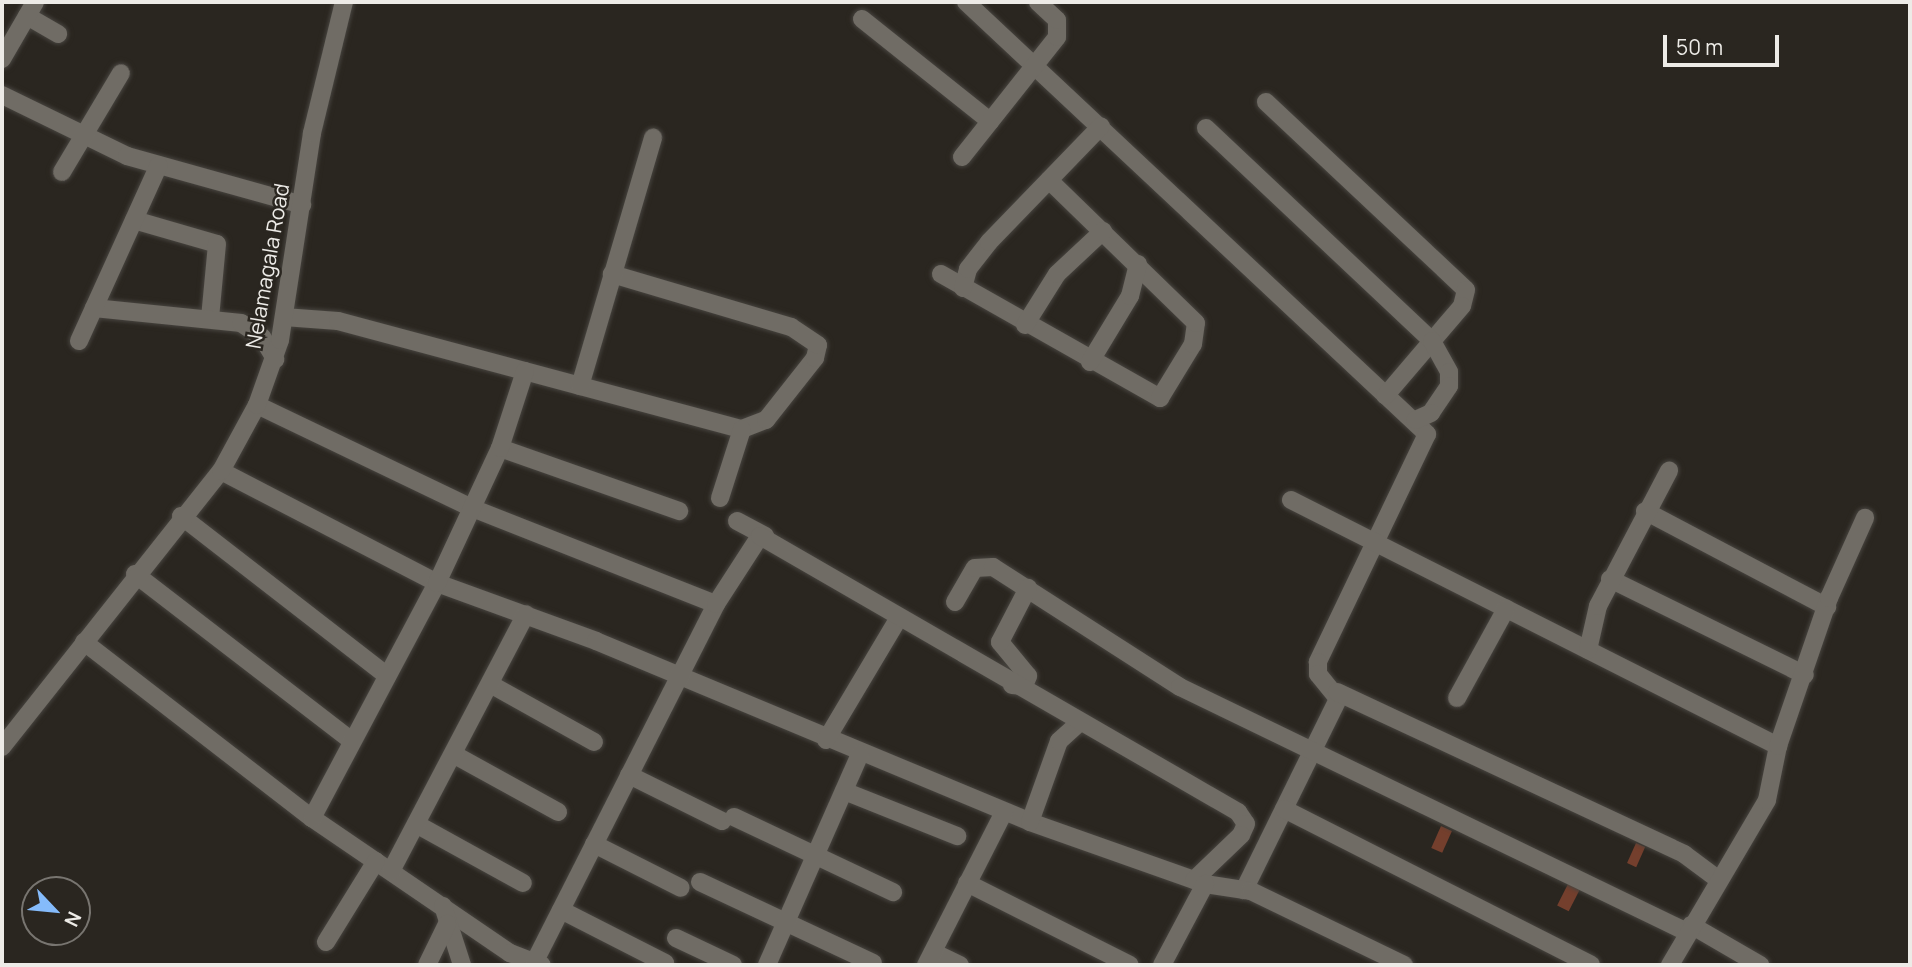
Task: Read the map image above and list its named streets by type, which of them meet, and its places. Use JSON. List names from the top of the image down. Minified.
{"streets":{"street":["Nelamagala Road"]},"scale_bar":"50 m","north":"bottom right"}
